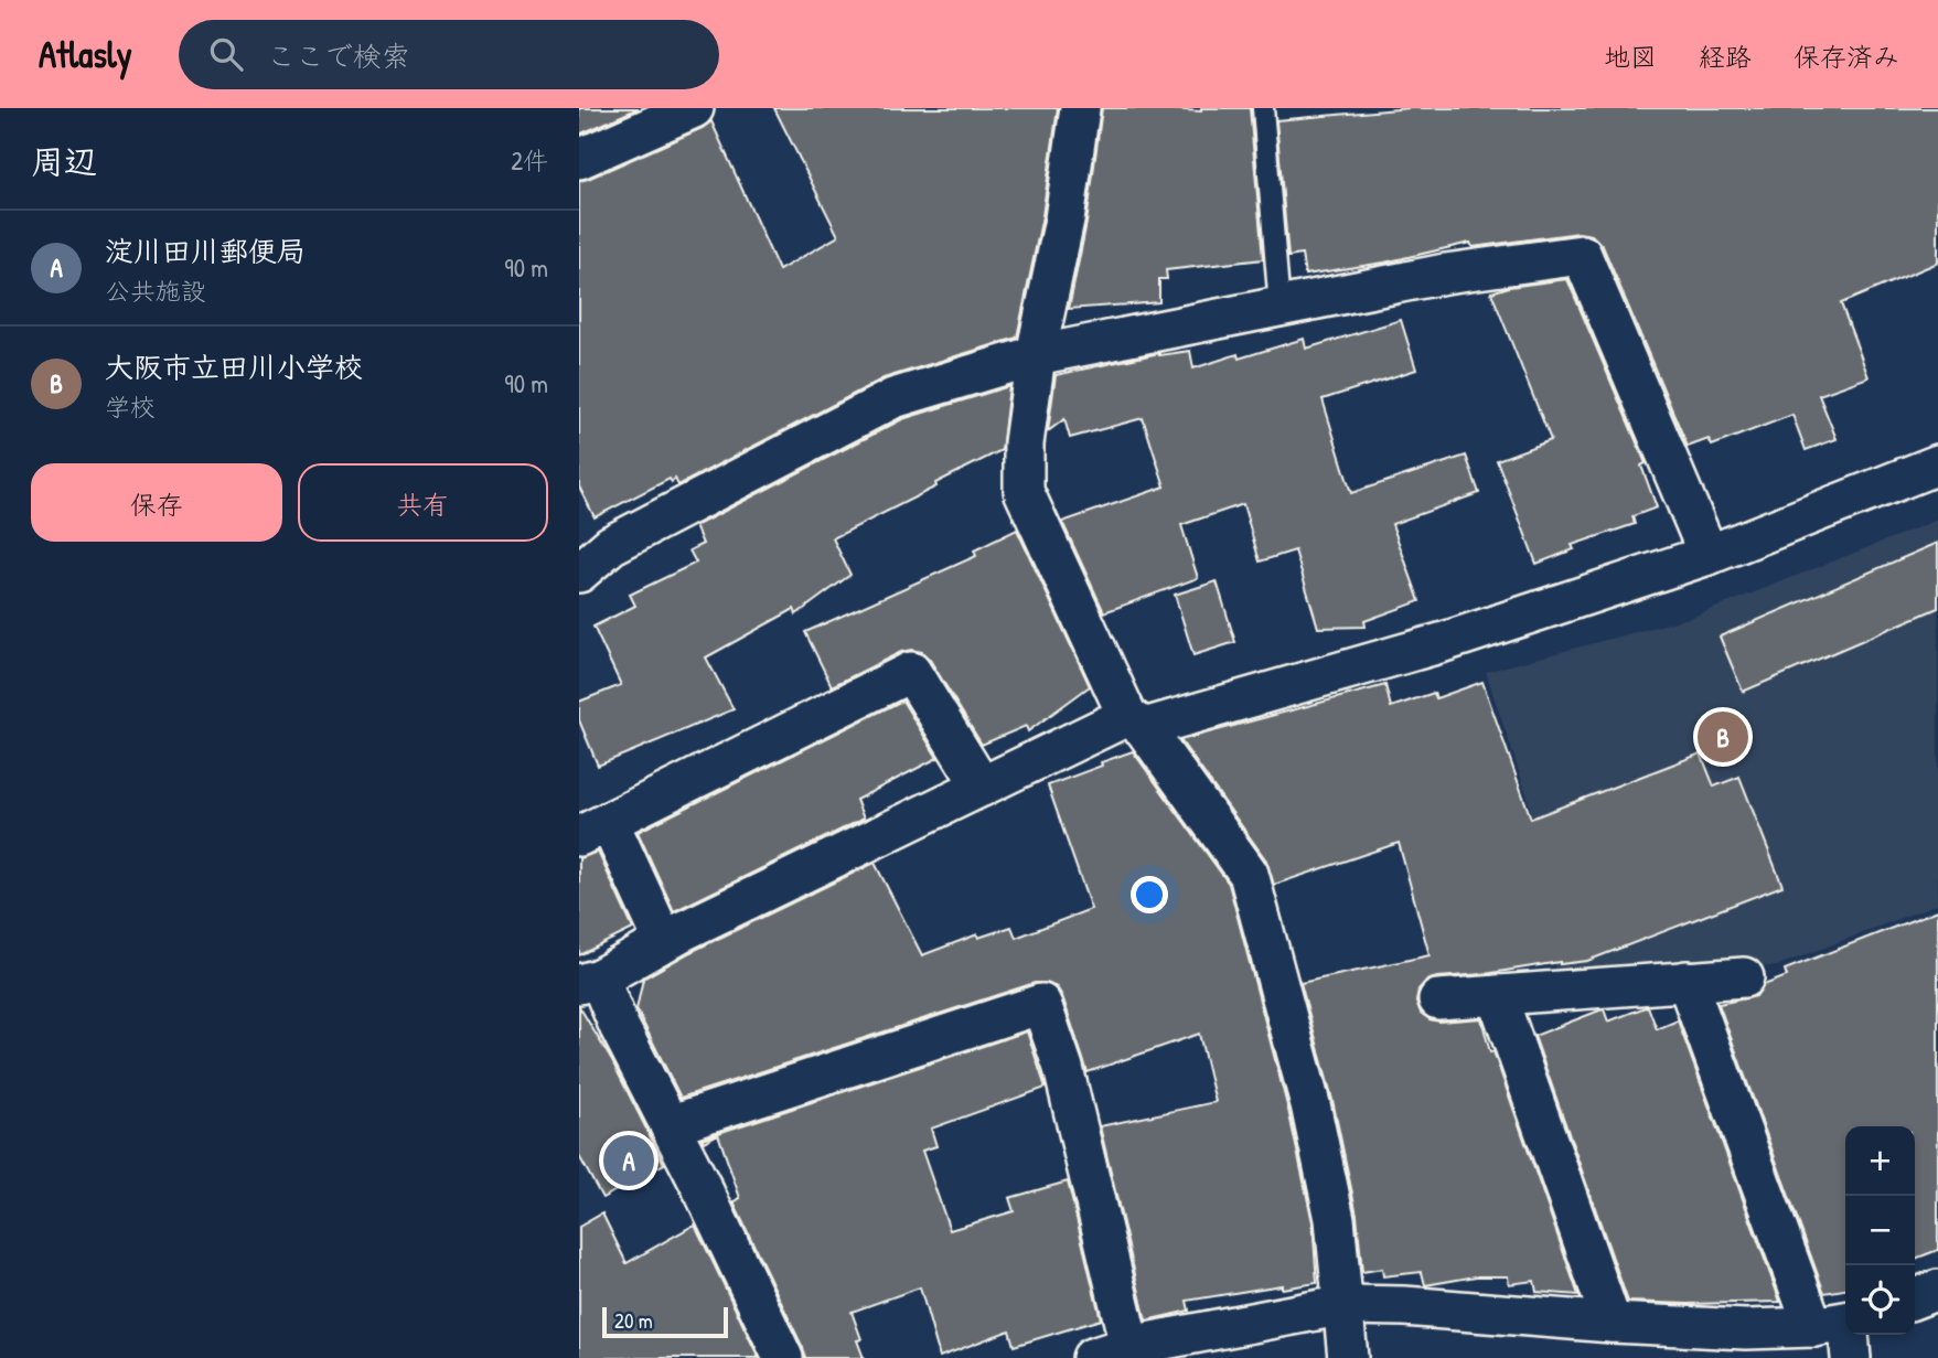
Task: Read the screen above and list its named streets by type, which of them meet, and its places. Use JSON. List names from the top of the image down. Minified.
{"scale_bar":"20 m","page":{"header":"Atlasly","search":"ここで検索","nav":["地図","経路","保存済み"],"heading":["周辺","2件"],"list":[{"mark":"A","name":"淀川田川郵便局","note":"公共施設","value":"90 m"},{"mark":"B","name":"大阪市立田川小学校","note":"学校","value":"90 m"}],"buttons":["保存","共有"],"pins":["B","A"],"map_buttons":["+","−"],"scale":"20 m"}}
